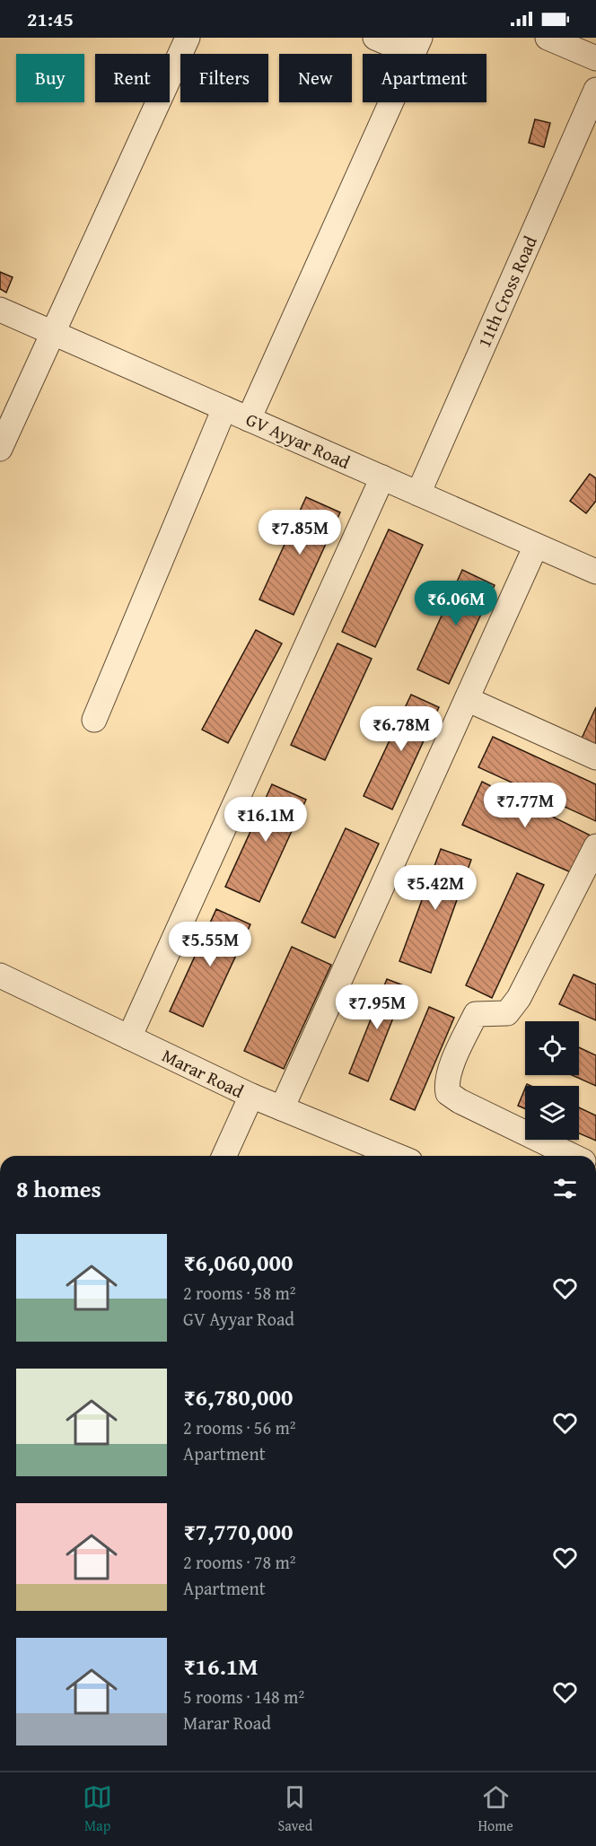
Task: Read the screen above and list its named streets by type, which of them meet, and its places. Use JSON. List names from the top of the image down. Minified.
{"streets":{"street":["11th Cross Road","GV Ayyar Road","Marar Road"]},"crossings":[["11th Cross Road","GV Ayyar Road"]],"page":{"status":"21:45","chip":["Buy","Rent","Filters","New","Apartment"],"price":["₹7.85M","₹6.06M","₹6.78M","₹7.77M","₹16.1M","₹5.42M","₹5.55M","₹7.95M"],"heading":"8 homes","list":[{"name":"₹6,060,000","note":"2 rooms · 58 m² · GV Ayyar Road"},{"name":"₹6,780,000","note":"2 rooms · 56 m² · Apartment"},{"name":"₹7,770,000","note":"2 rooms · 78 m² · Apartment"},{"name":"₹16.1M","note":"5 rooms · 148 m² · Marar Road"}],"tabs":["Map","Saved","Home"]}}
